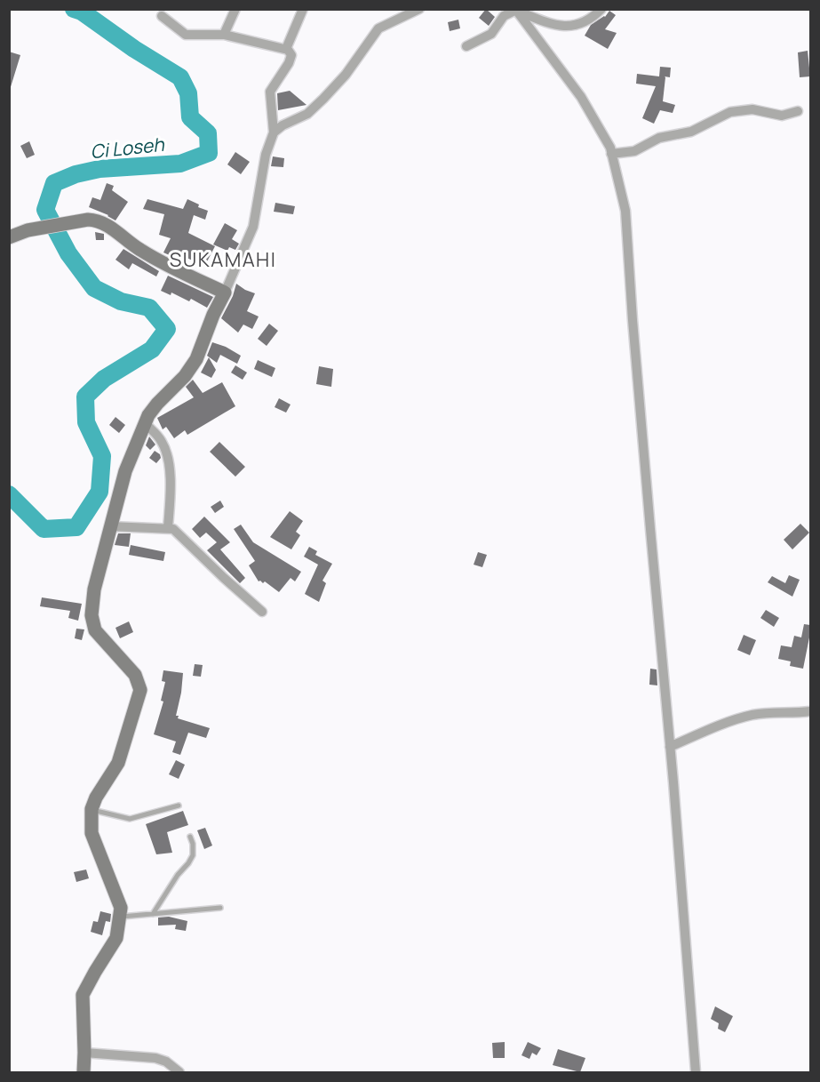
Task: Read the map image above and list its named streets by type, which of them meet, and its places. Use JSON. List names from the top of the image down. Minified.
{"districts":["SUKAMAHI"],"water":["Ci Loseh"]}
